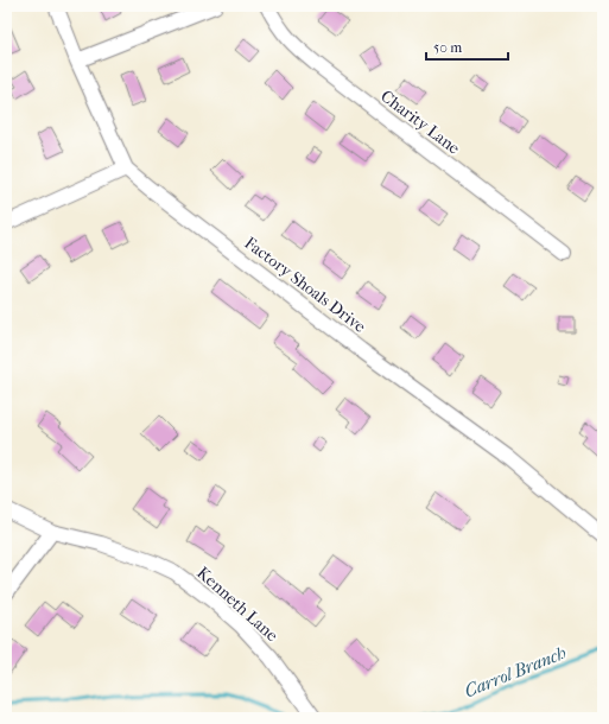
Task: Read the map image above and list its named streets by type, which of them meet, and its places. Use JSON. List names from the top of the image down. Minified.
{"streets":{"street":["Charity Lane","Factory Shoals Drive","Kenneth Lane"]},"water":["Carrol Branch"],"scale_bar":"50 m"}
